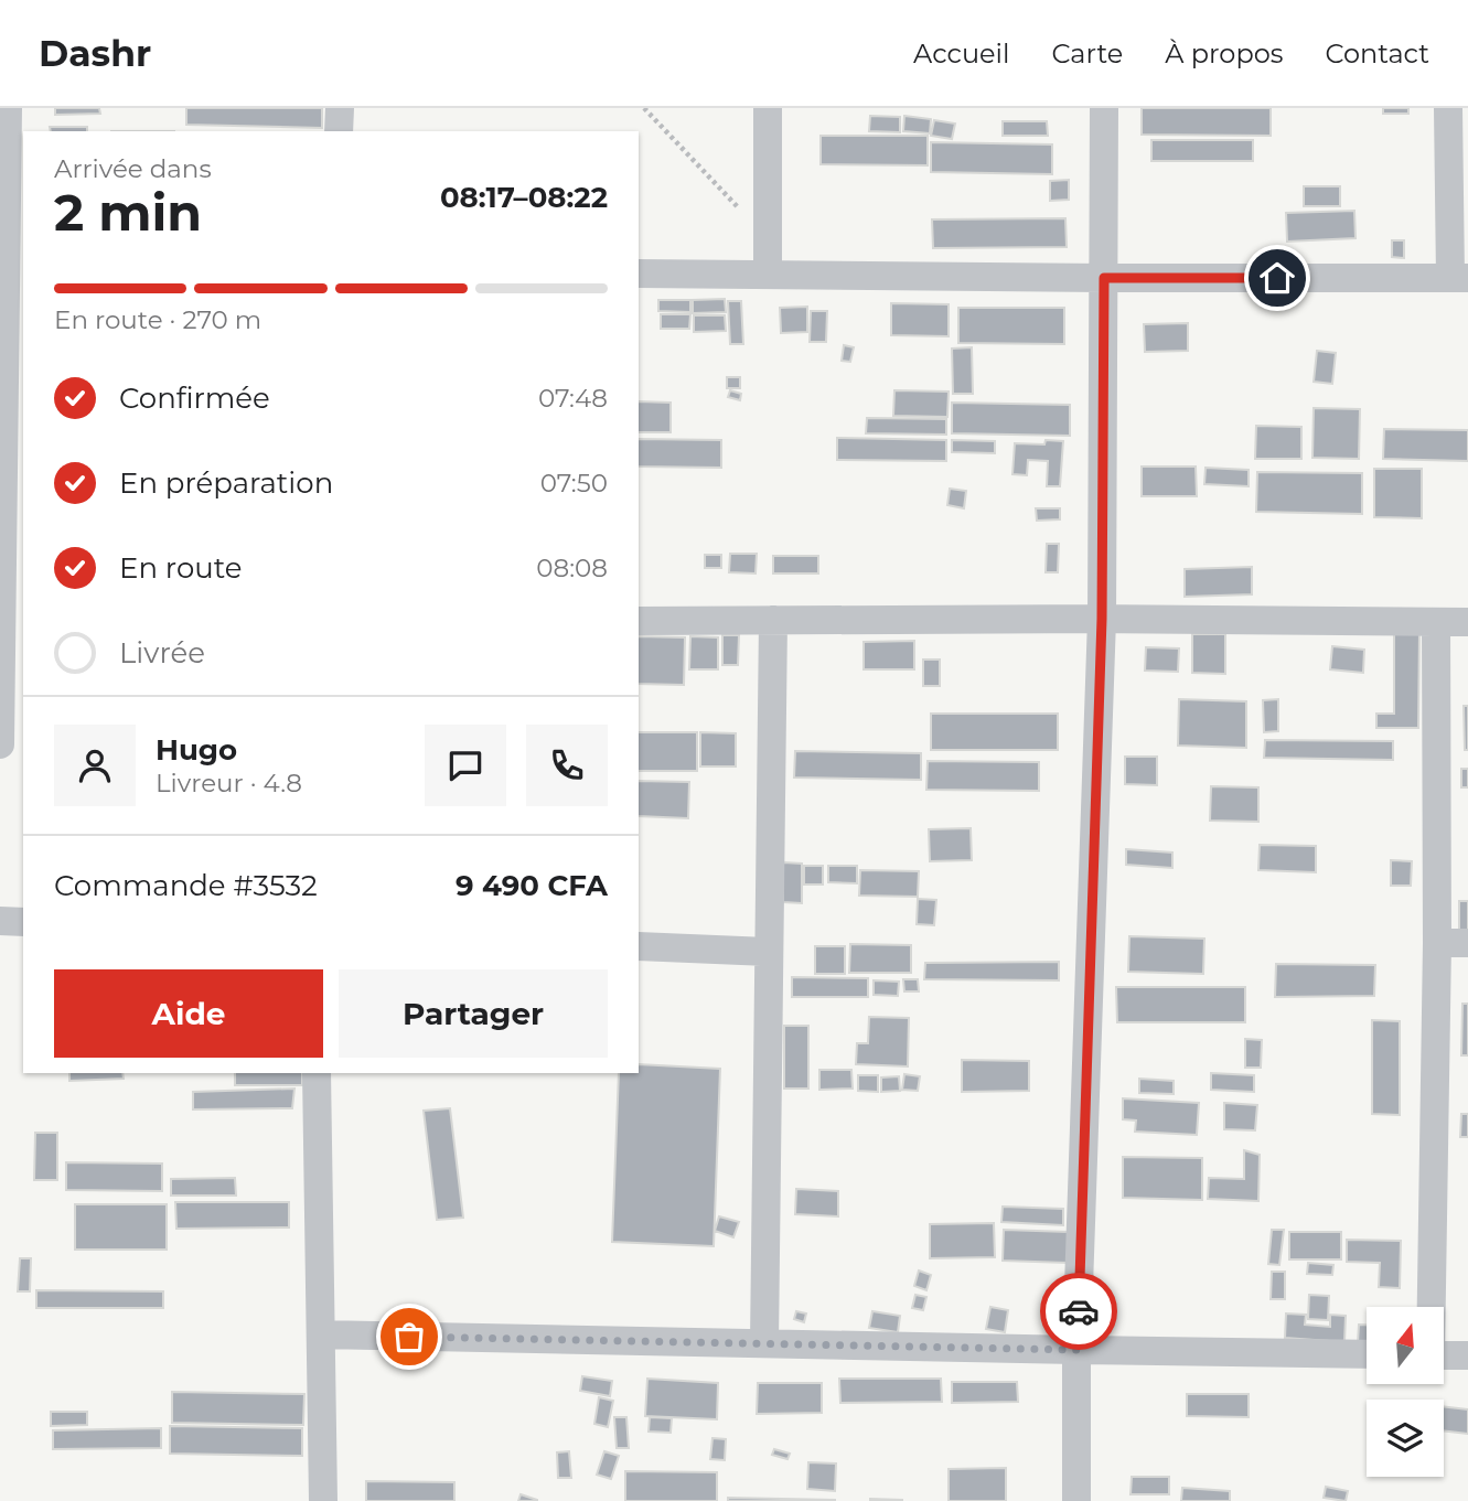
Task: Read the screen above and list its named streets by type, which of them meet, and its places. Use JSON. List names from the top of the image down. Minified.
{"north":"top","page":{"header":"Dashr","nav":["Accueil","Carte","À propos","Contact"],"heading":["2 min","Arrivée dans","08:17–08:22"],"panel":["Hugo","Livreur · 4.8","Commande #3532","9 490 CFA"],"bar":"En route · 270 m","list":[["Confirmée","07:48"],["En préparation","07:50"],["En route","08:08"],"Livrée"],"buttons":["Aide","Partager"]}}
